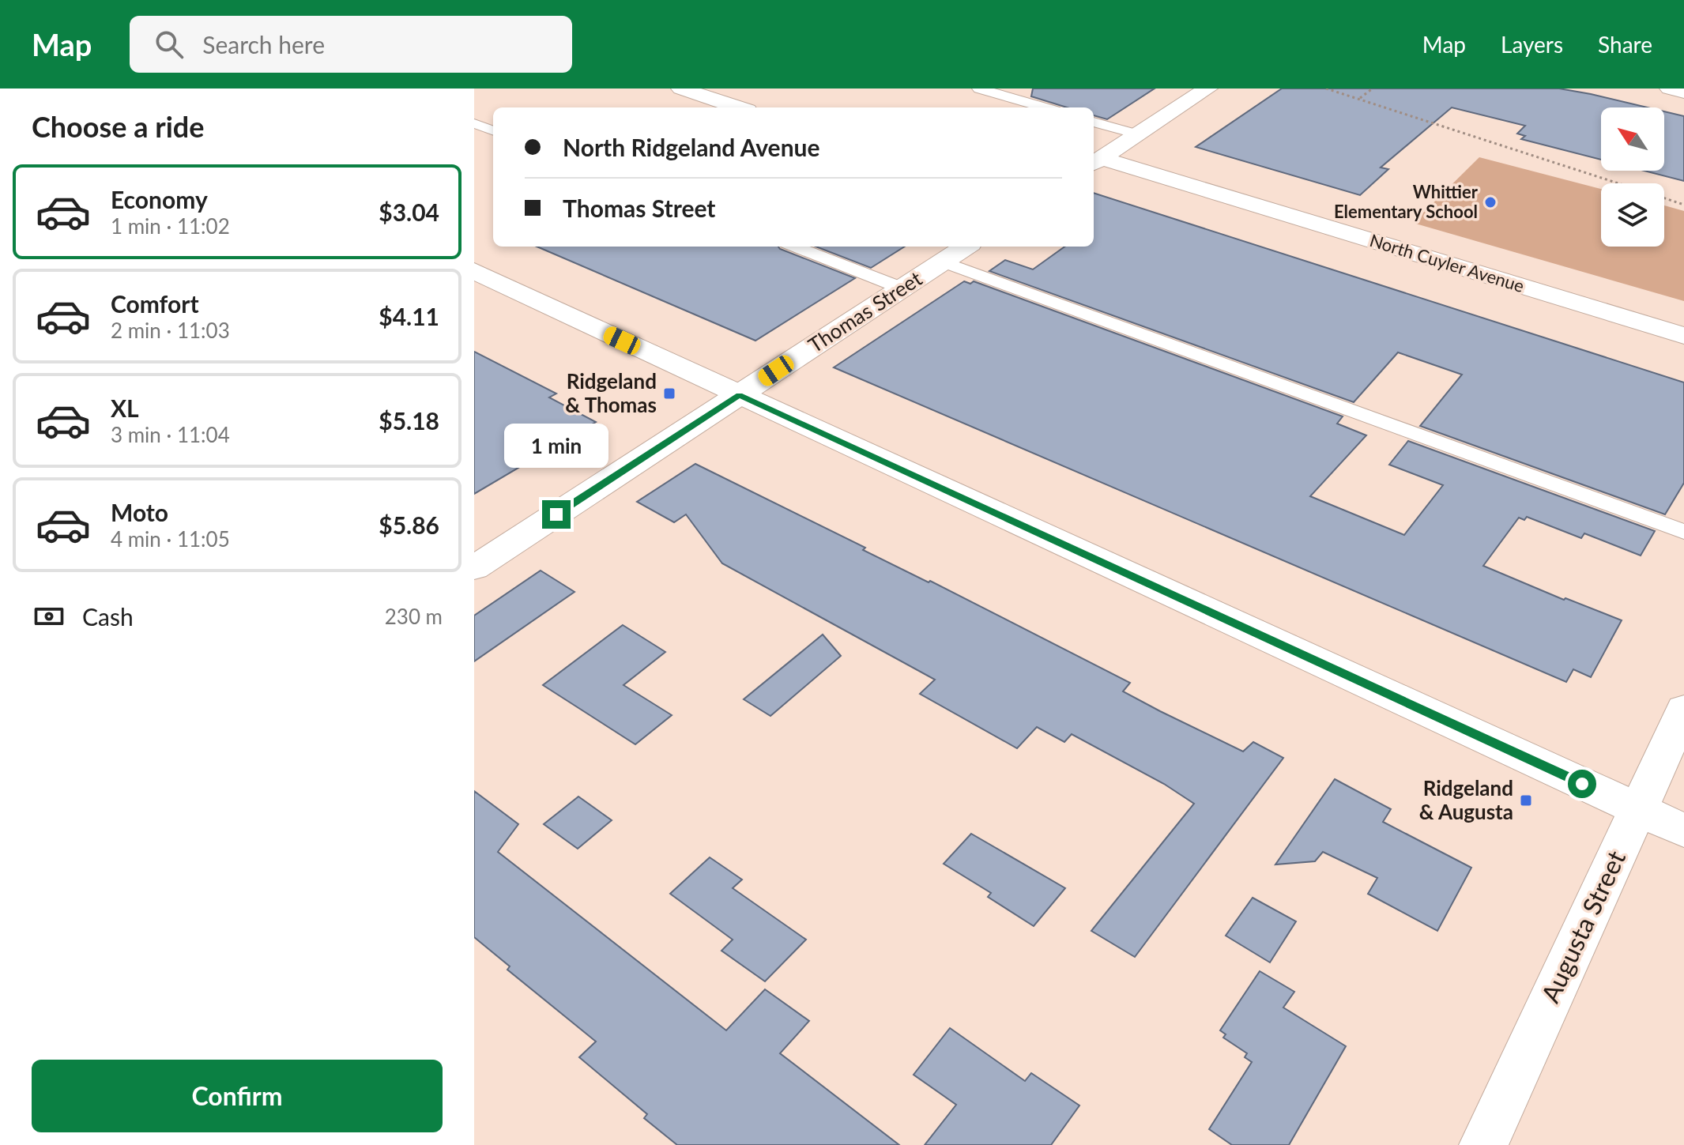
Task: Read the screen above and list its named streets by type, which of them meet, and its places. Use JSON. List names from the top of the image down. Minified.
{"streets":{"street":["North Cuyler Avenue","Thomas Street","Augusta Street"]},"places":{"other":["Whittier Elementary School"],"transit":["Ridgeland & Thomas","Ridgeland & Augusta"]},"north":"top left","page":{"header":"Map","search":"Search here","nav":["Map","Layers","Share"],"heading":"Choose a ride","banner":["North Ridgeland Avenue","Thomas Street"],"list":[{"name":"Economy","note":"1 min · 11:02","value":"$3.04"},{"name":"Comfort","note":"2 min · 11:03","value":"$4.11"},{"name":"XL","note":"3 min · 11:04","value":"$5.18"},{"name":"Moto","note":"4 min · 11:05","value":"$5.86"}],"bubble":"1 min","pay":["Cash","230 m"],"buttons":"Confirm"}}
